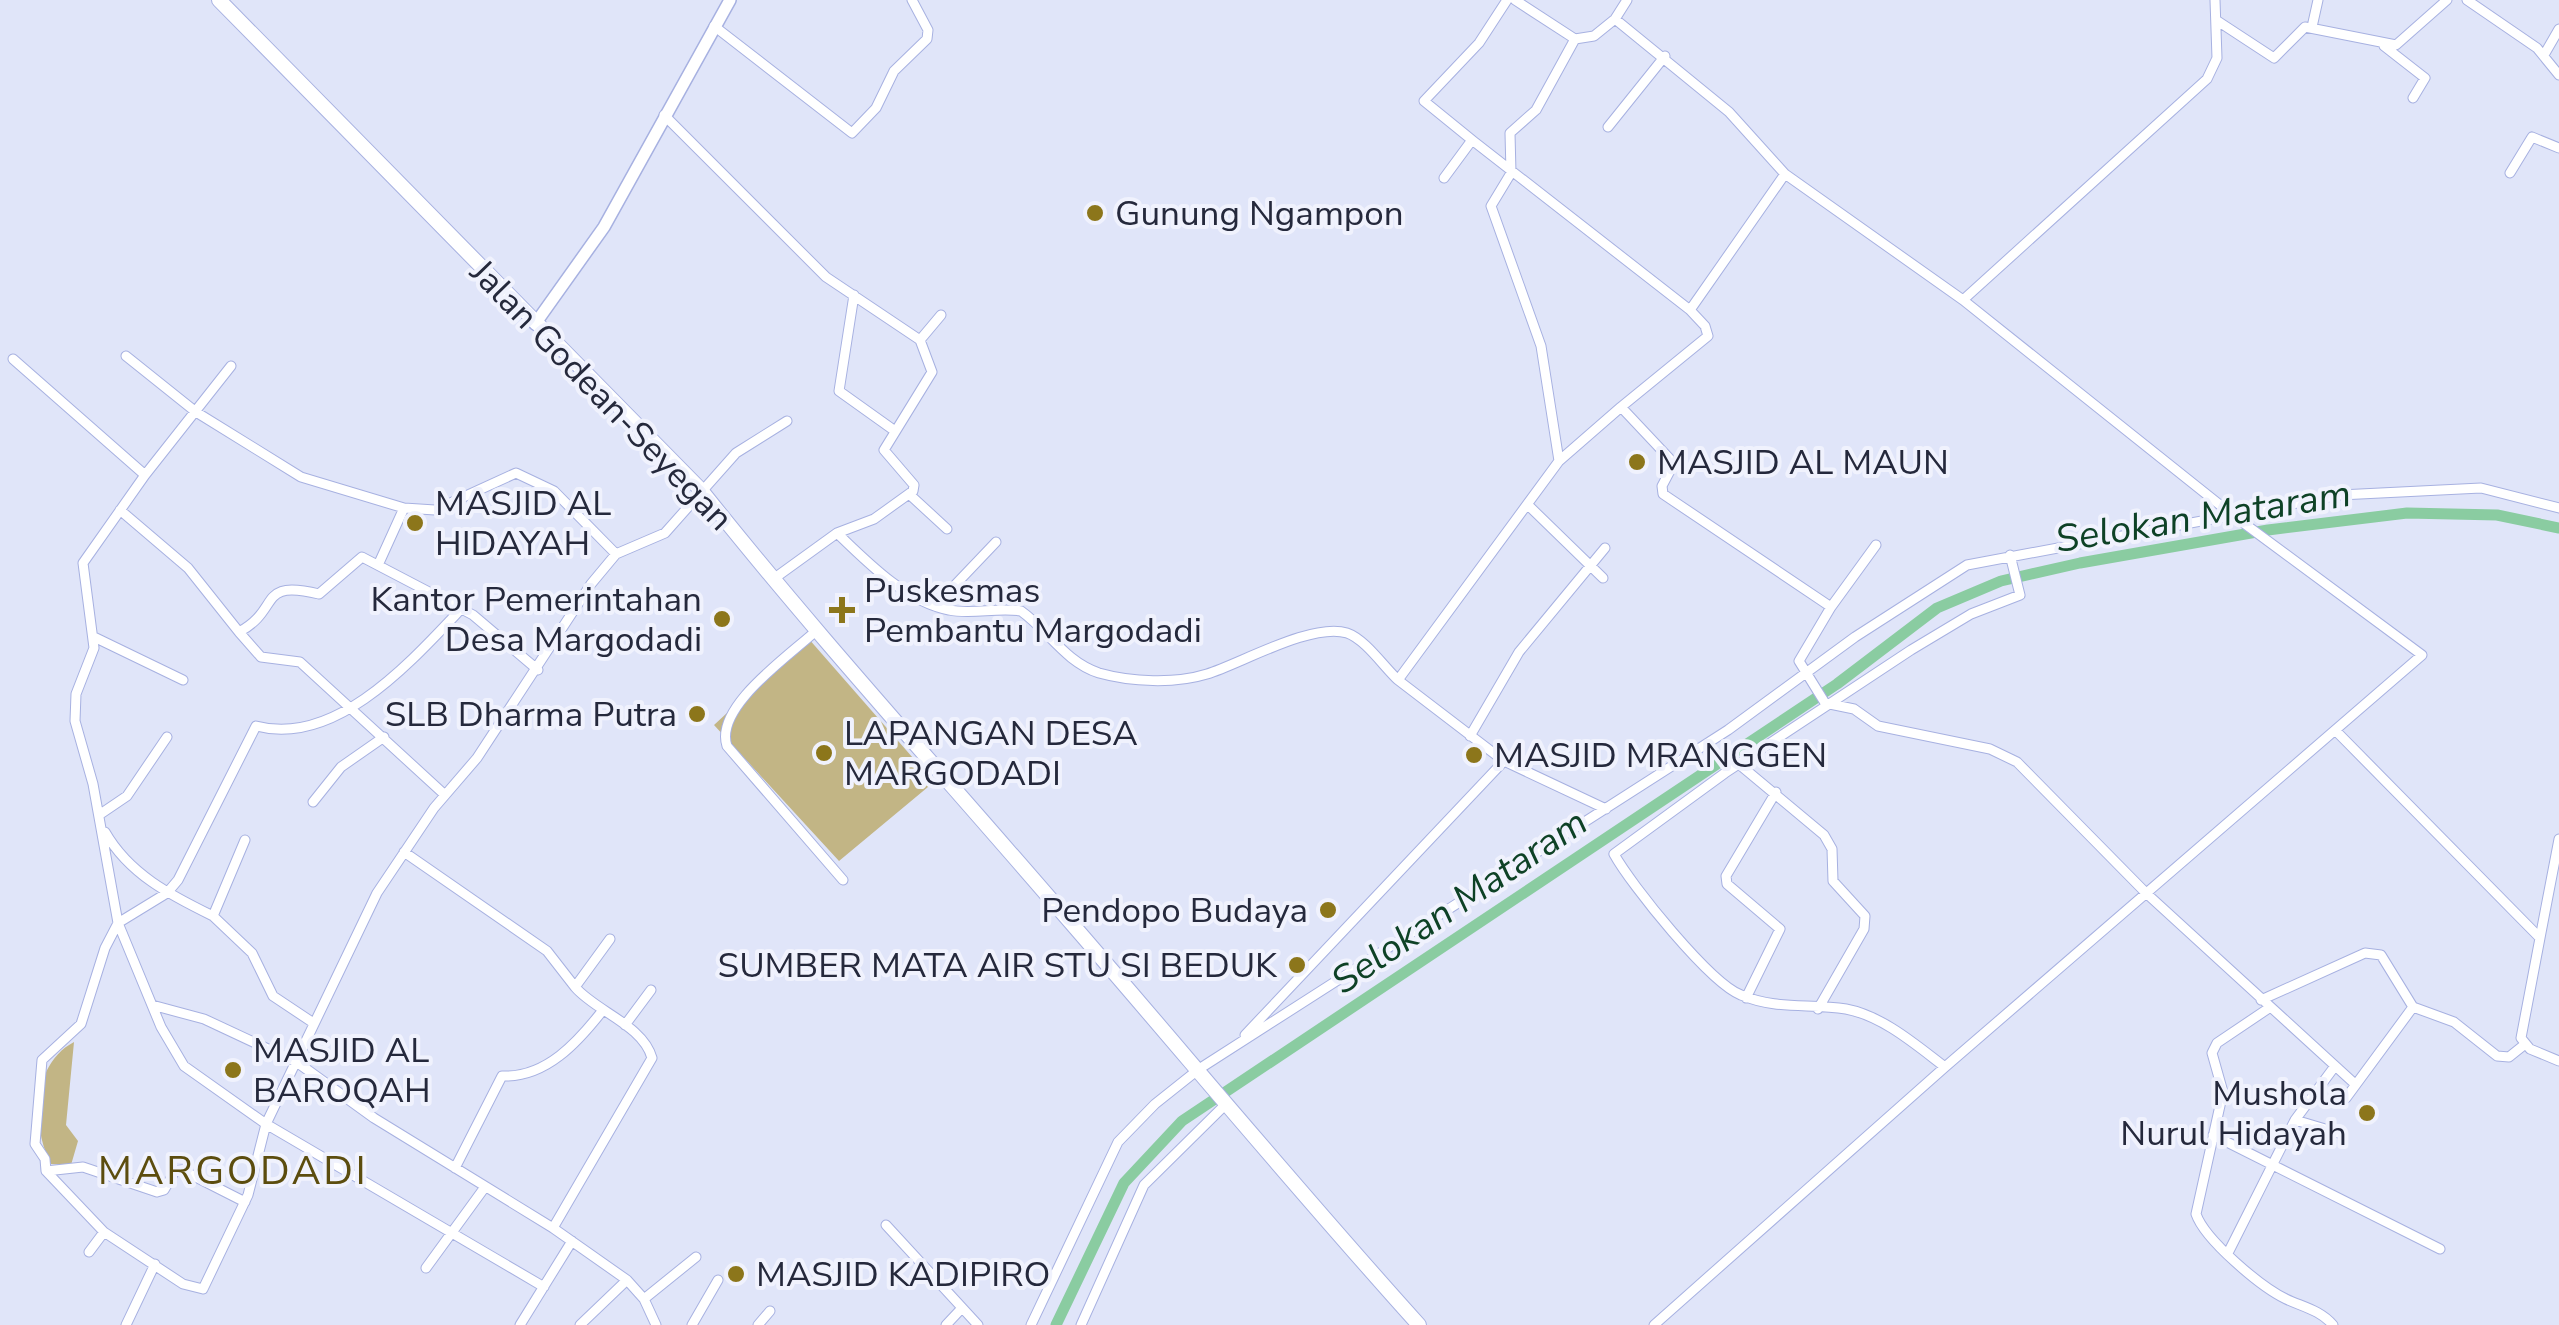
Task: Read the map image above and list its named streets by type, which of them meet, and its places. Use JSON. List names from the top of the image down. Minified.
{"streets":{"main road":["Jalan Godean-Seyegan"]},"districts":["MARGODADI"],"water":["Selokan Mataram"],"places":{"other":["Gunung Ngampon","MASJID AL MAUN","MASJID AL HIDAYAH","Kantor Pemerintahan Desa Margodadi","SLB Dharma Putra","LAPANGAN DESA MARGODADI","MASJID MRANGGEN","Pendopo Budaya","SUMBER MATA AIR STU SI BEDUK","MASJID AL BAROQAH","Mushola Nurul Hidayah","MASJID KADIPIRO"],"health":["Puskesmas Pembantu Margodadi"]}}
